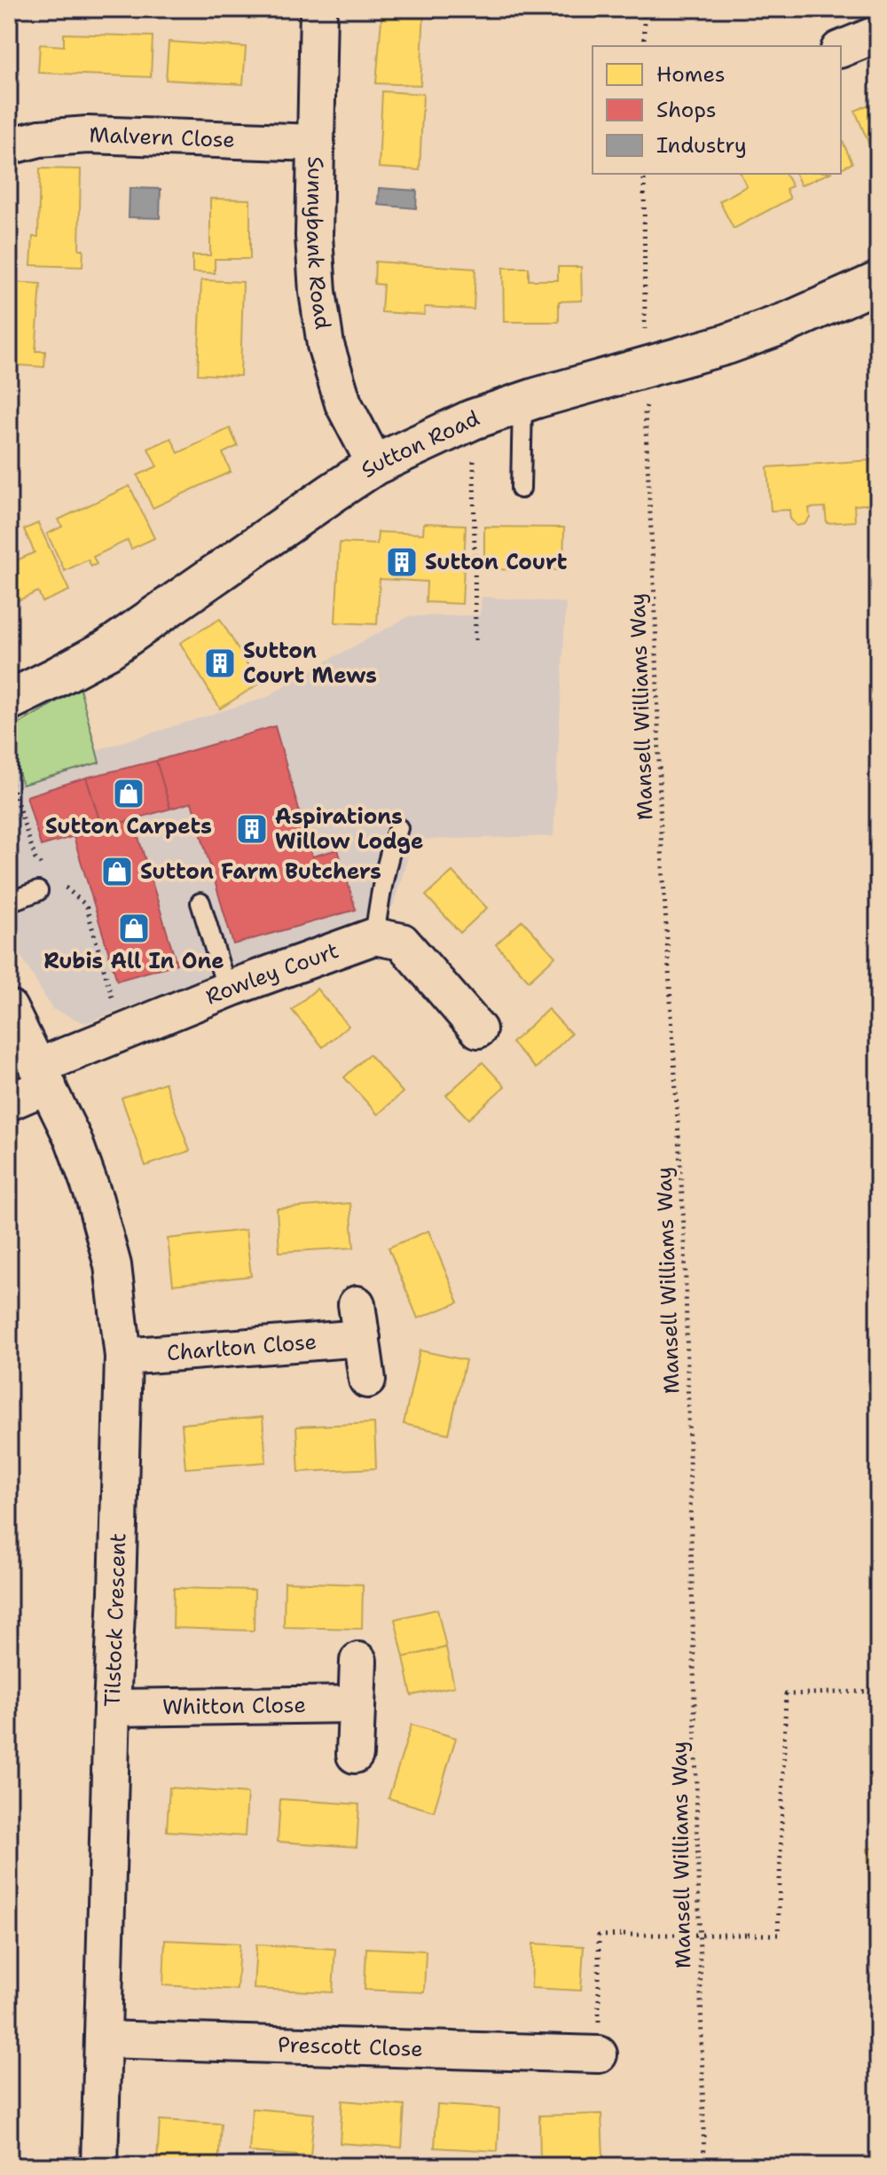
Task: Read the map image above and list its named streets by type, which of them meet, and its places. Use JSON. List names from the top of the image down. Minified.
{"streets":{"street":["Malvern Close","Sunnybank Road","Sutton Road","Rowley Court","Charlton Close","Tilstock Crescent","Whitton Close","Prescott Close"],"path":["Mansell Williams Way"]},"crossings":[["Malvern Close","Sunnybank Road"],["Sunnybank Road","Sutton Road"],["Rowley Court","Tilstock Crescent"],["Charlton Close","Tilstock Crescent"],["Tilstock Crescent","Whitton Close"],["Tilstock Crescent","Prescott Close"]],"places":{"building":["Sutton Court","Sutton Court Mews","Aspirations Willow Lodge"],"shop":["Sutton Carpets","Sutton Farm Butchers","Rubis All In One"]},"legend":["Homes","Shops","Industry"]}
